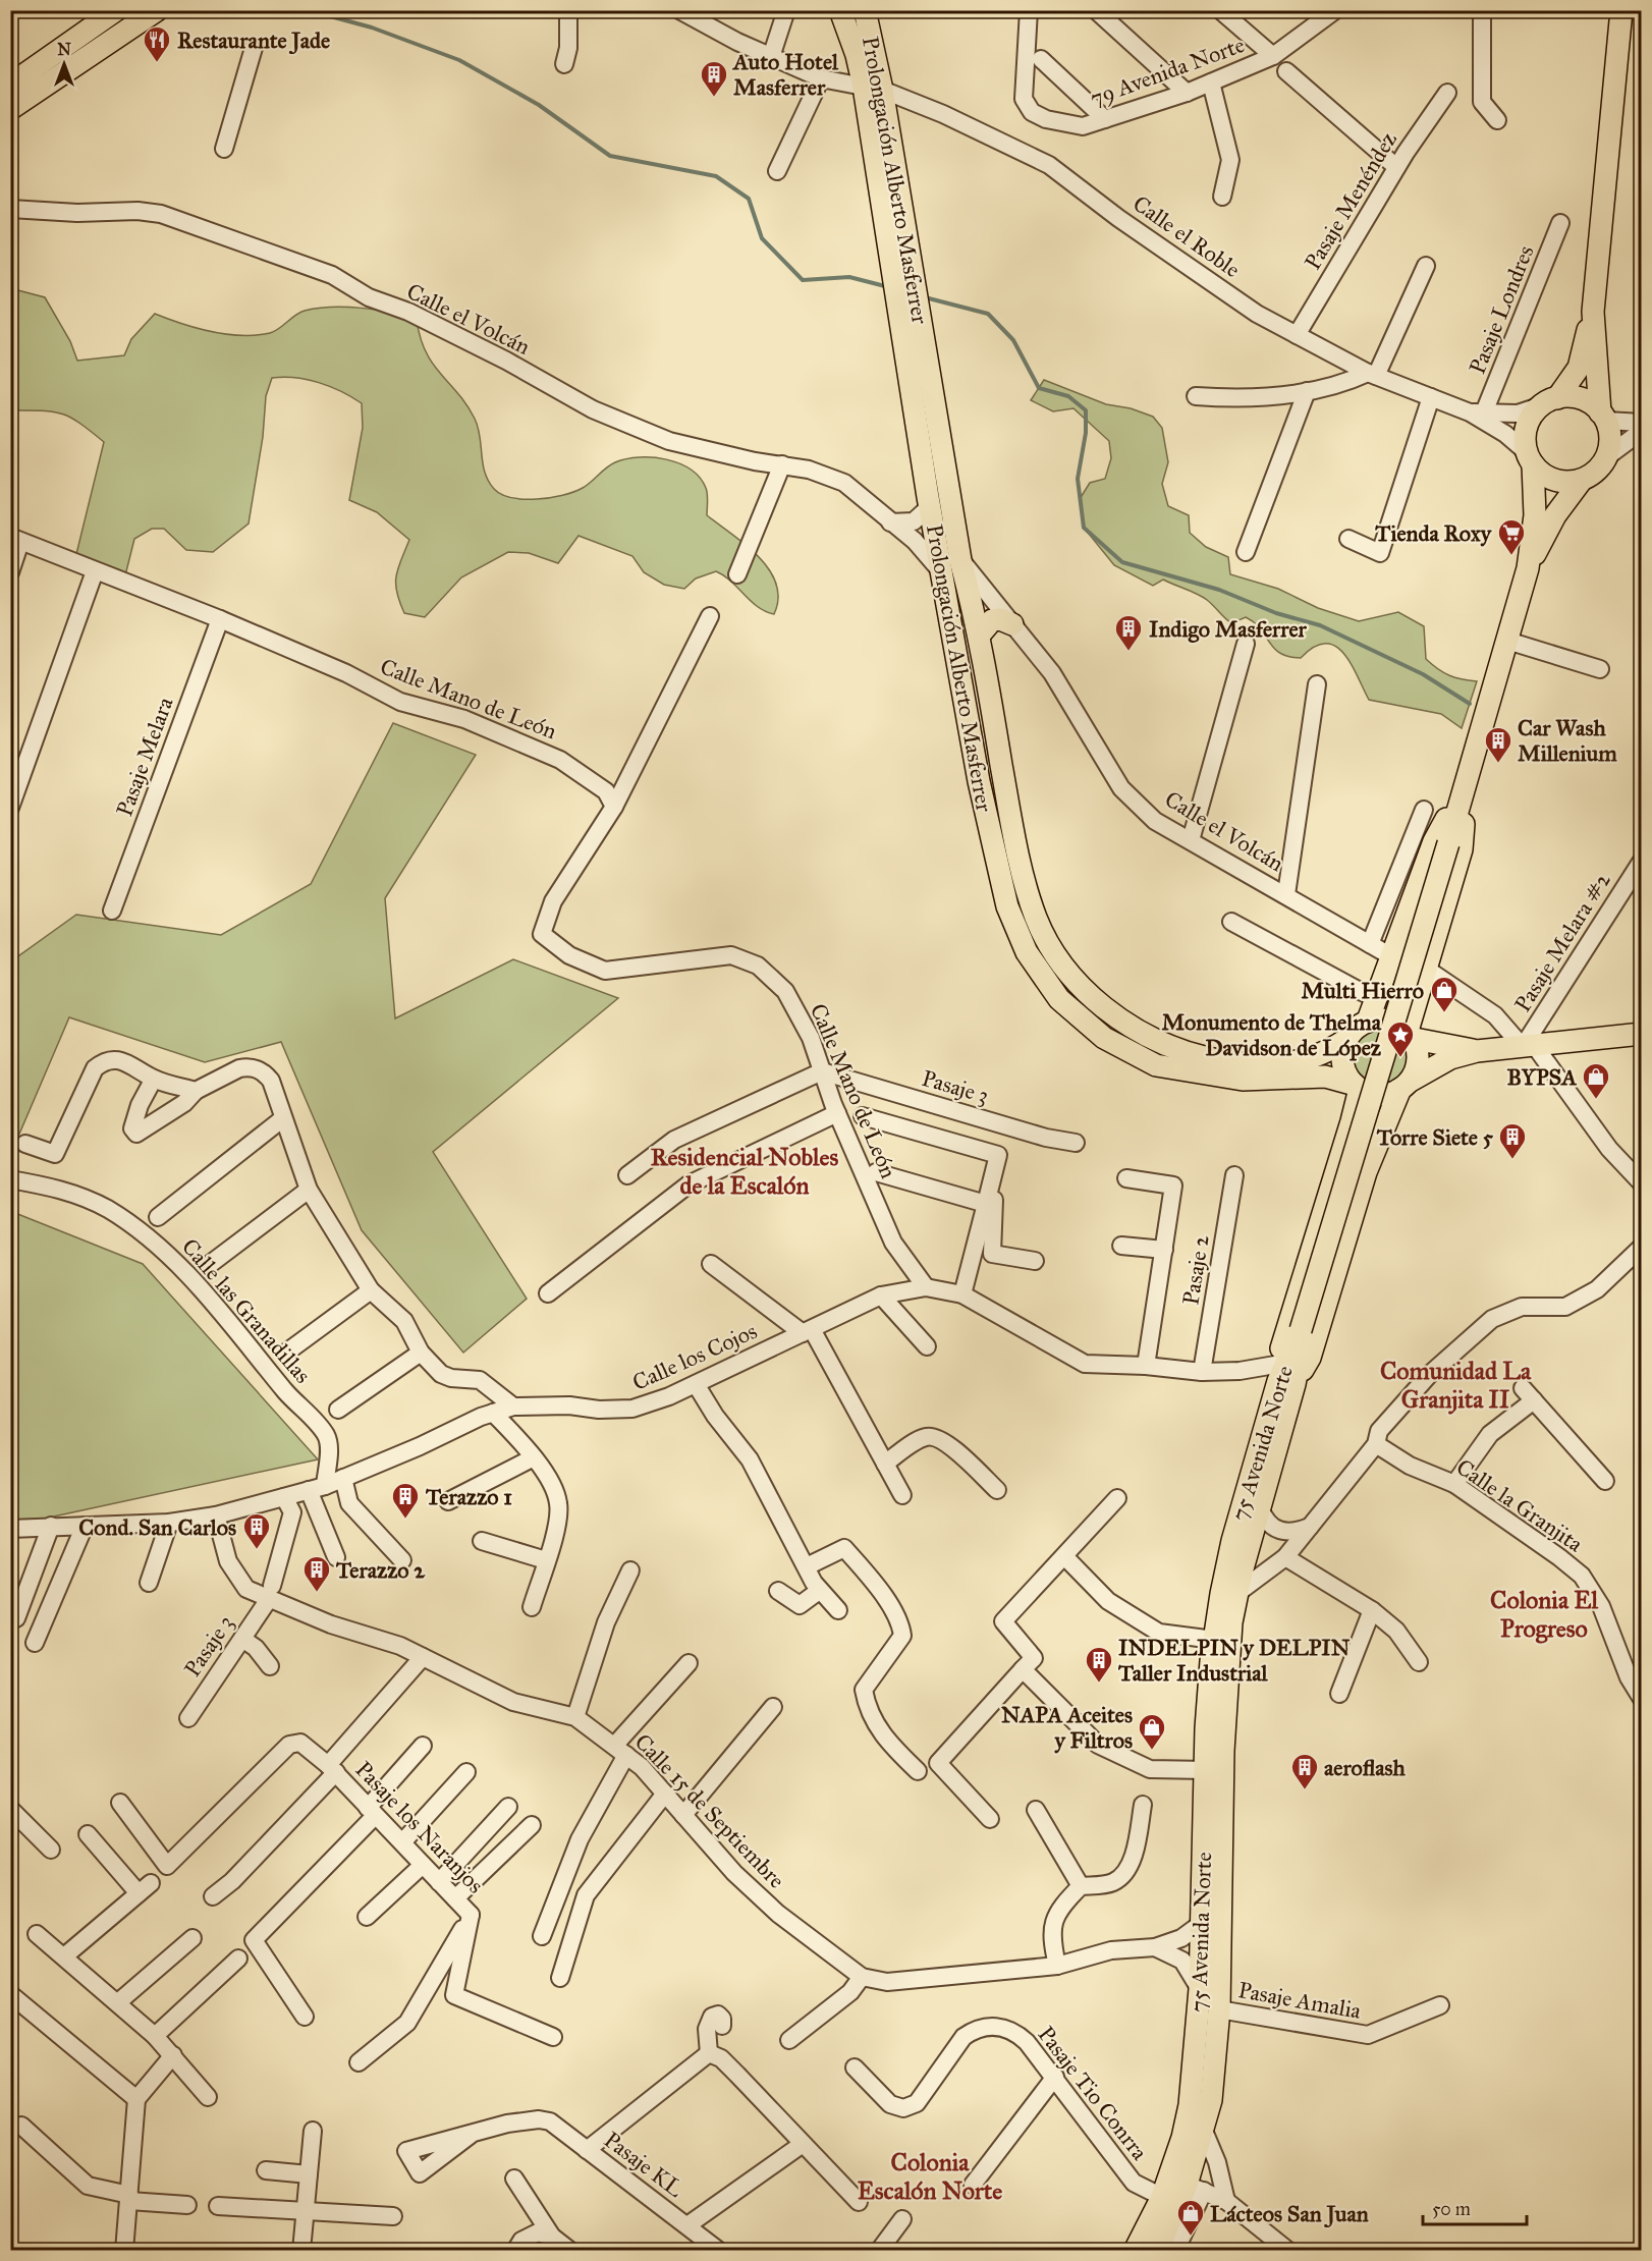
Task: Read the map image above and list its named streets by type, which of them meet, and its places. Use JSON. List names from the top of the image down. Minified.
{"streets":{"main road":["Prolongación Alberto Masferrer","75 Avenida Norte"],"street":["79 Avenida Norte","Pasaje Menéndez","Calle el Roble","Pasaje Londres","Calle el Volcán","Calle Mano de León","Pasaje Melara","Pasaje Melara #2","Pasaje 3","Pasaje 2","Calle las Granadillas","Calle los Cojos","Calle la Granjita","Calle 15 de Septiembre","Pasaje los Naranjos","Pasaje Amalia","Pasaje Tio Conrra","Pasaje KL"]},"crossings":[["Prolongación Alberto Masferrer","Calle el Roble"],["Prolongación Alberto Masferrer","Calle el Volcán"],["Pasaje Menéndez","Calle el Roble"],["Calle el Roble","Pasaje Londres"],["Calle Mano de León","Pasaje Melara"],["Calle Mano de León","Pasaje 3"],["Calle Mano de León","Calle los Cojos"],["Pasaje 3","Calle los Cojos"],["Pasaje 3","Calle 15 de Septiembre"],["Pasaje 2","Calle los Cojos"],["Calle las Granadillas","Calle los Cojos"],["Calle los Cojos","75 Avenida Norte"],["Calle los Cojos","Calle 15 de Septiembre"],["75 Avenida Norte","Calle 15 de Septiembre"],["75 Avenida Norte","Pasaje Amalia"],["75 Avenida Norte","Pasaje Tio Conrra"],["Calle 15 de Septiembre","Pasaje los Naranjos"]],"districts":["Residencial Nobles de la Escalón","Comunidad La Granjita II","Colonia El Progreso","Colonia Escalón Norte"],"places":{"restaurant":["Restaurante Jade"],"building":["Auto Hotel Masferrer","Indigo Masferrer","Car Wash Millenium","Torre Siete 5","Terazzo 1","Cond. San Carlos","Terazzo 2","INDELPIN y DELPIN Taller Industrial","aeroflash"],"supermarket":["Tienda Roxy"],"shop":["Multi Hierro","BYPSA","NAPA Aceites y Filtros","Lácteos San Juan"],"place":["Monumento de Thelma Davidson de López"]},"scale_bar":"50 m","north":"top"}
